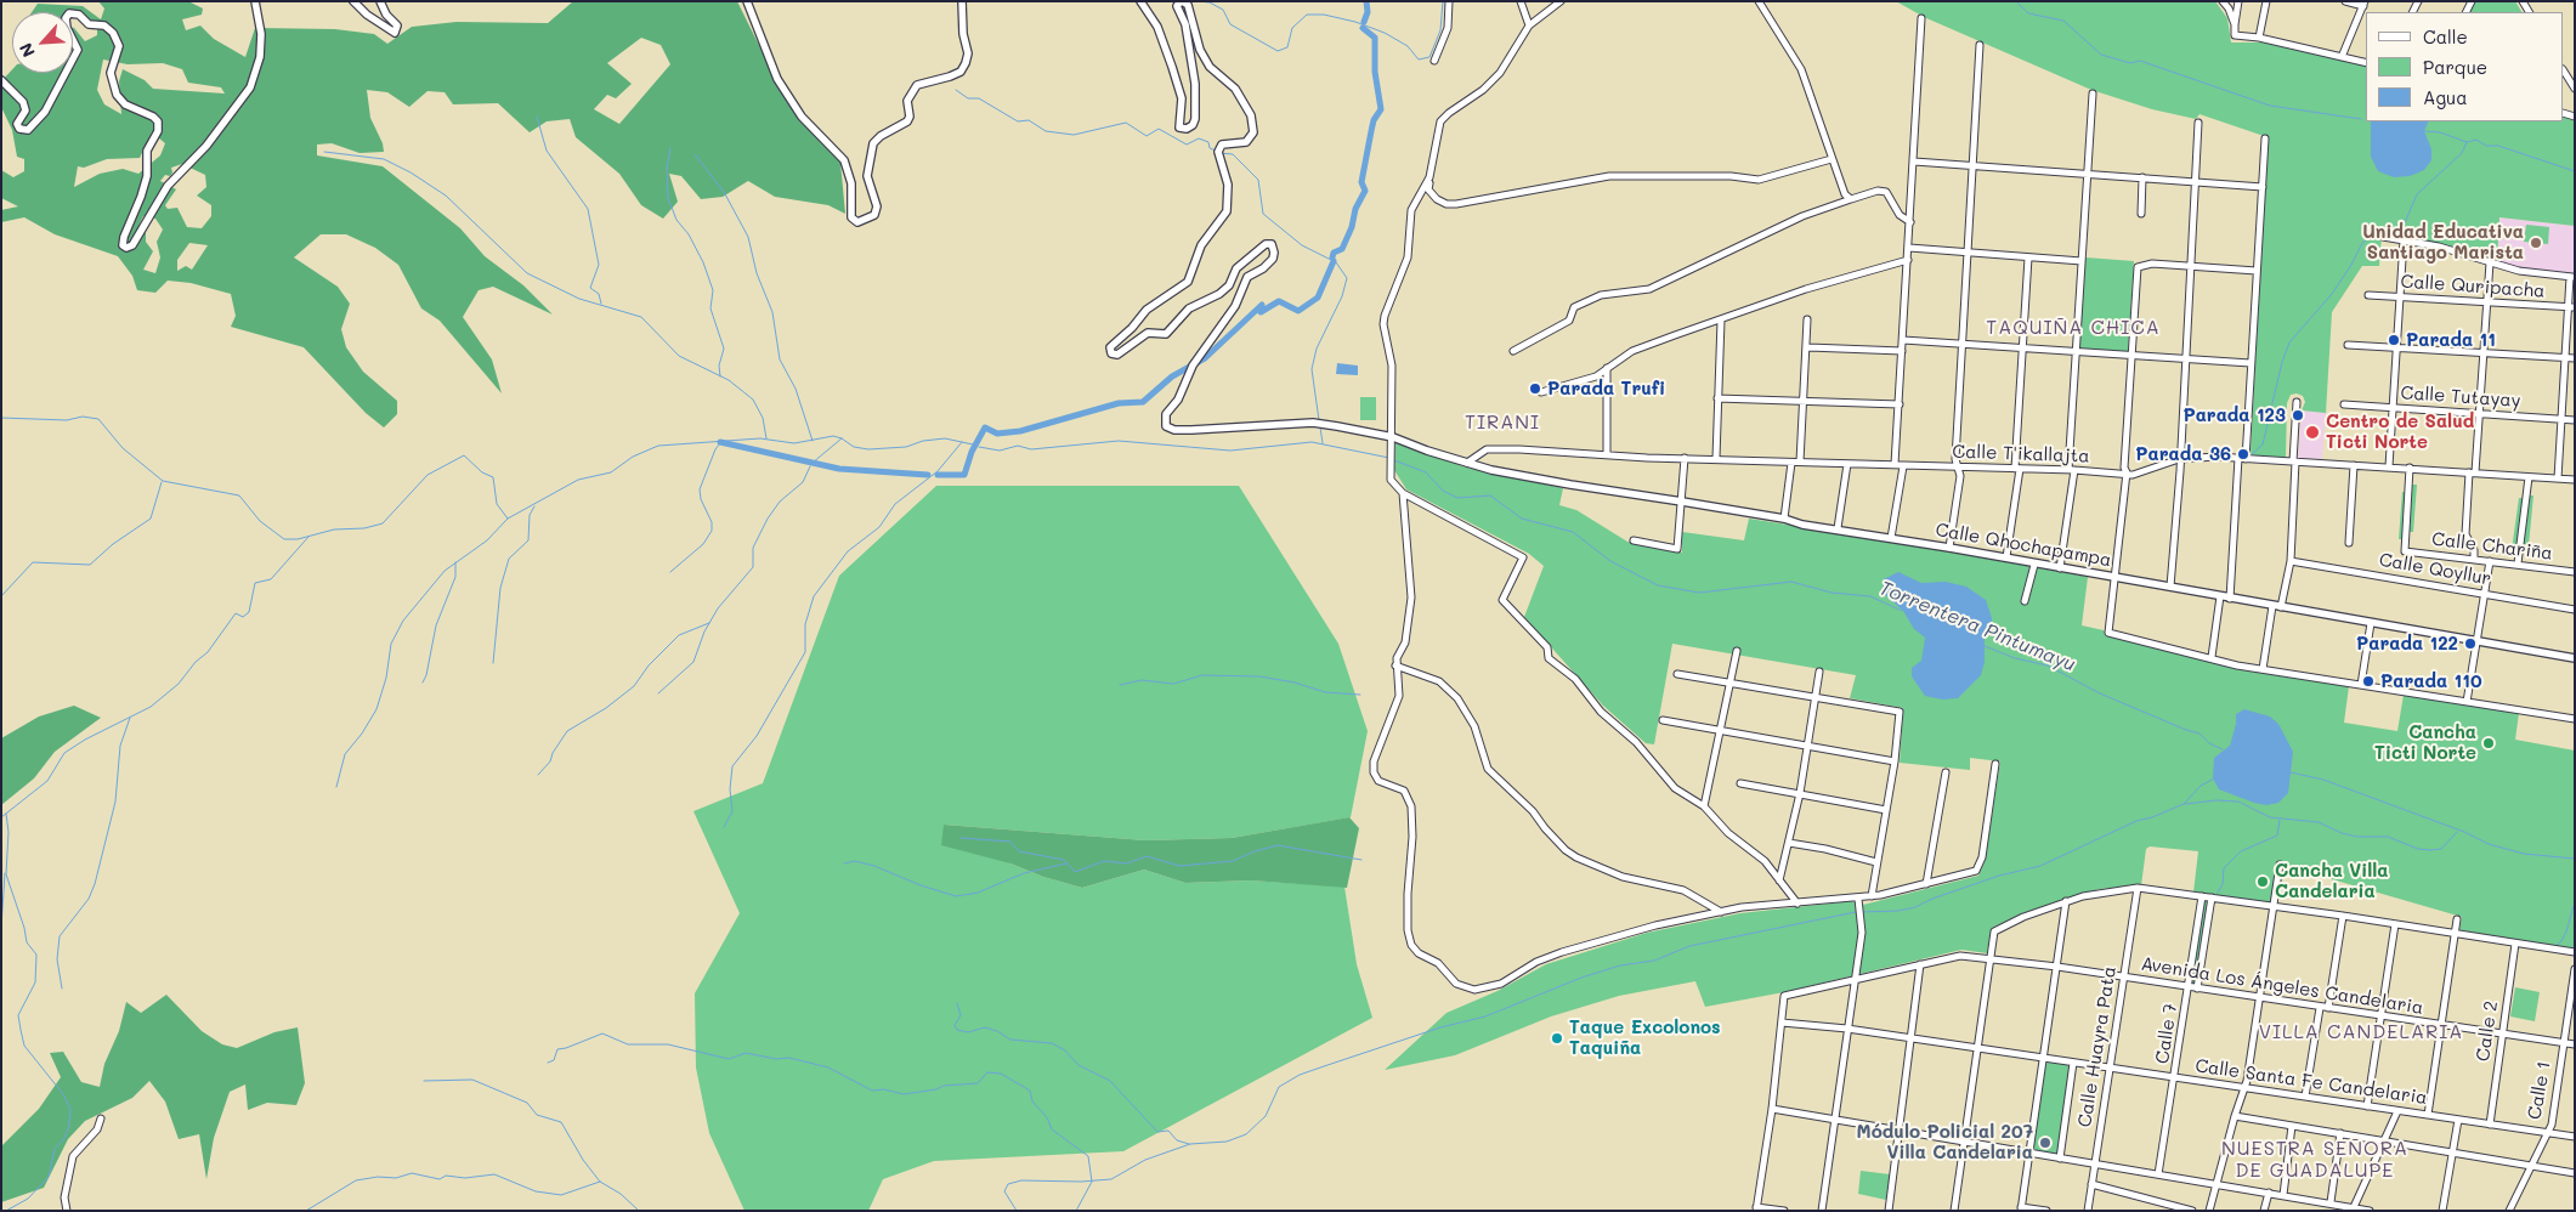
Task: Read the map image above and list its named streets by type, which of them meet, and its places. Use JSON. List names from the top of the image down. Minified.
{"streets":{"street":["Calle Quripacha","Calle Tutayay","Calle T'ikallajta","Calle Qhochapampa","Calle Chariña","Calle Qoyllur","Avenida Los Ángeles Candelaria","Calle 2","Calle 7","Calle Huayra Pata","Calle Santa Fe Candelaria","Calle 1"]},"crossings":[["Calle T'ikallajta","Calle Qhochapampa"],["Calle T'ikallajta","Calle Chariña"],["Avenida Los Ángeles Candelaria","Calle 2"],["Avenida Los Ángeles Candelaria","Calle 7"],["Avenida Los Ángeles Candelaria","Calle Huayra Pata"],["Avenida Los Ángeles Candelaria","Calle Santa Fe Candelaria"],["Avenida Los Ángeles Candelaria","Calle 1"],["Calle 2","Calle Santa Fe Candelaria"],["Calle 7","Calle Santa Fe Candelaria"],["Calle Huayra Pata","Calle Santa Fe Candelaria"],["Calle Santa Fe Candelaria","Calle 1"]],"districts":["TAQUIÑA CHICA","TIRANI","VILLA CANDELARIA","NUESTRA SEÑORA DE GUADALUPE"],"water":["Torrentera Pintumayu"],"places":["Unidad Educativa Santiago Marista","Parada 11","Parada Trufi","Parada 123","Centro de Salud Ticti Norte","Parada 36","Parada 122","Parada 110","Cancha Ticti Norte","Cancha Villa Candelaria","Taque Excolonos Taquiña","Módulo Policial 207 Villa Candelaria"],"legend":["Calle","Parque","Agua"],"north":"bottom left"}
